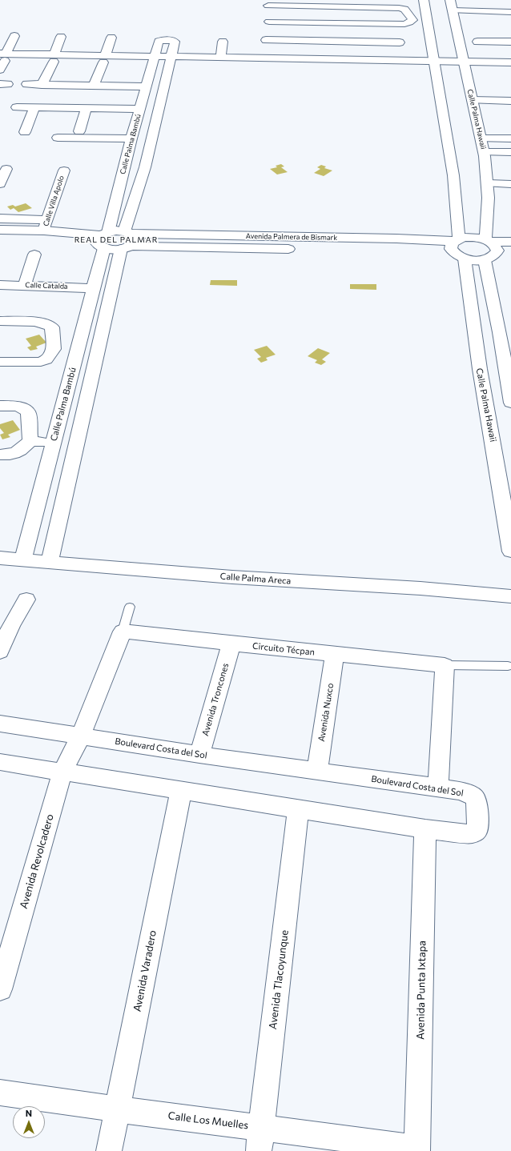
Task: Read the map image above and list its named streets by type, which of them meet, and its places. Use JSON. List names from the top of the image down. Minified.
{"streets":{"street":["Calle Palma Hawaii","Calle Palma Bambú","Calle Villa Apolo","Avenida Palmera de Bismark","Calle Catalda","Calle Palma Areca","Circuito Técpan","Avenida Troncones","Avenida Nuxco","Boulevard Costa del Sol","Avenida Revolcadero","Avenida Varadero","Avenida Tlacoyunque","Avenida Punta Ixtapa","Calle Los Muelles"]},"crossings":[["Calle Palma Hawaii","Avenida Palmera de Bismark"],["Calle Palma Bambú","Calle Catalda"],["Calle Palma Bambú","Calle Palma Areca"],["Circuito Técpan","Avenida Troncones"],["Circuito Técpan","Avenida Nuxco"],["Avenida Troncones","Boulevard Costa del Sol"],["Avenida Nuxco","Boulevard Costa del Sol"],["Boulevard Costa del Sol","Avenida Revolcadero"],["Boulevard Costa del Sol","Avenida Varadero"],["Boulevard Costa del Sol","Avenida Tlacoyunque"],["Boulevard Costa del Sol","Avenida Punta Ixtapa"],["Avenida Varadero","Calle Los Muelles"],["Avenida Tlacoyunque","Calle Los Muelles"],["Avenida Punta Ixtapa","Calle Los Muelles"]],"districts":["REAL DEL PALMAR"],"north":"top"}
